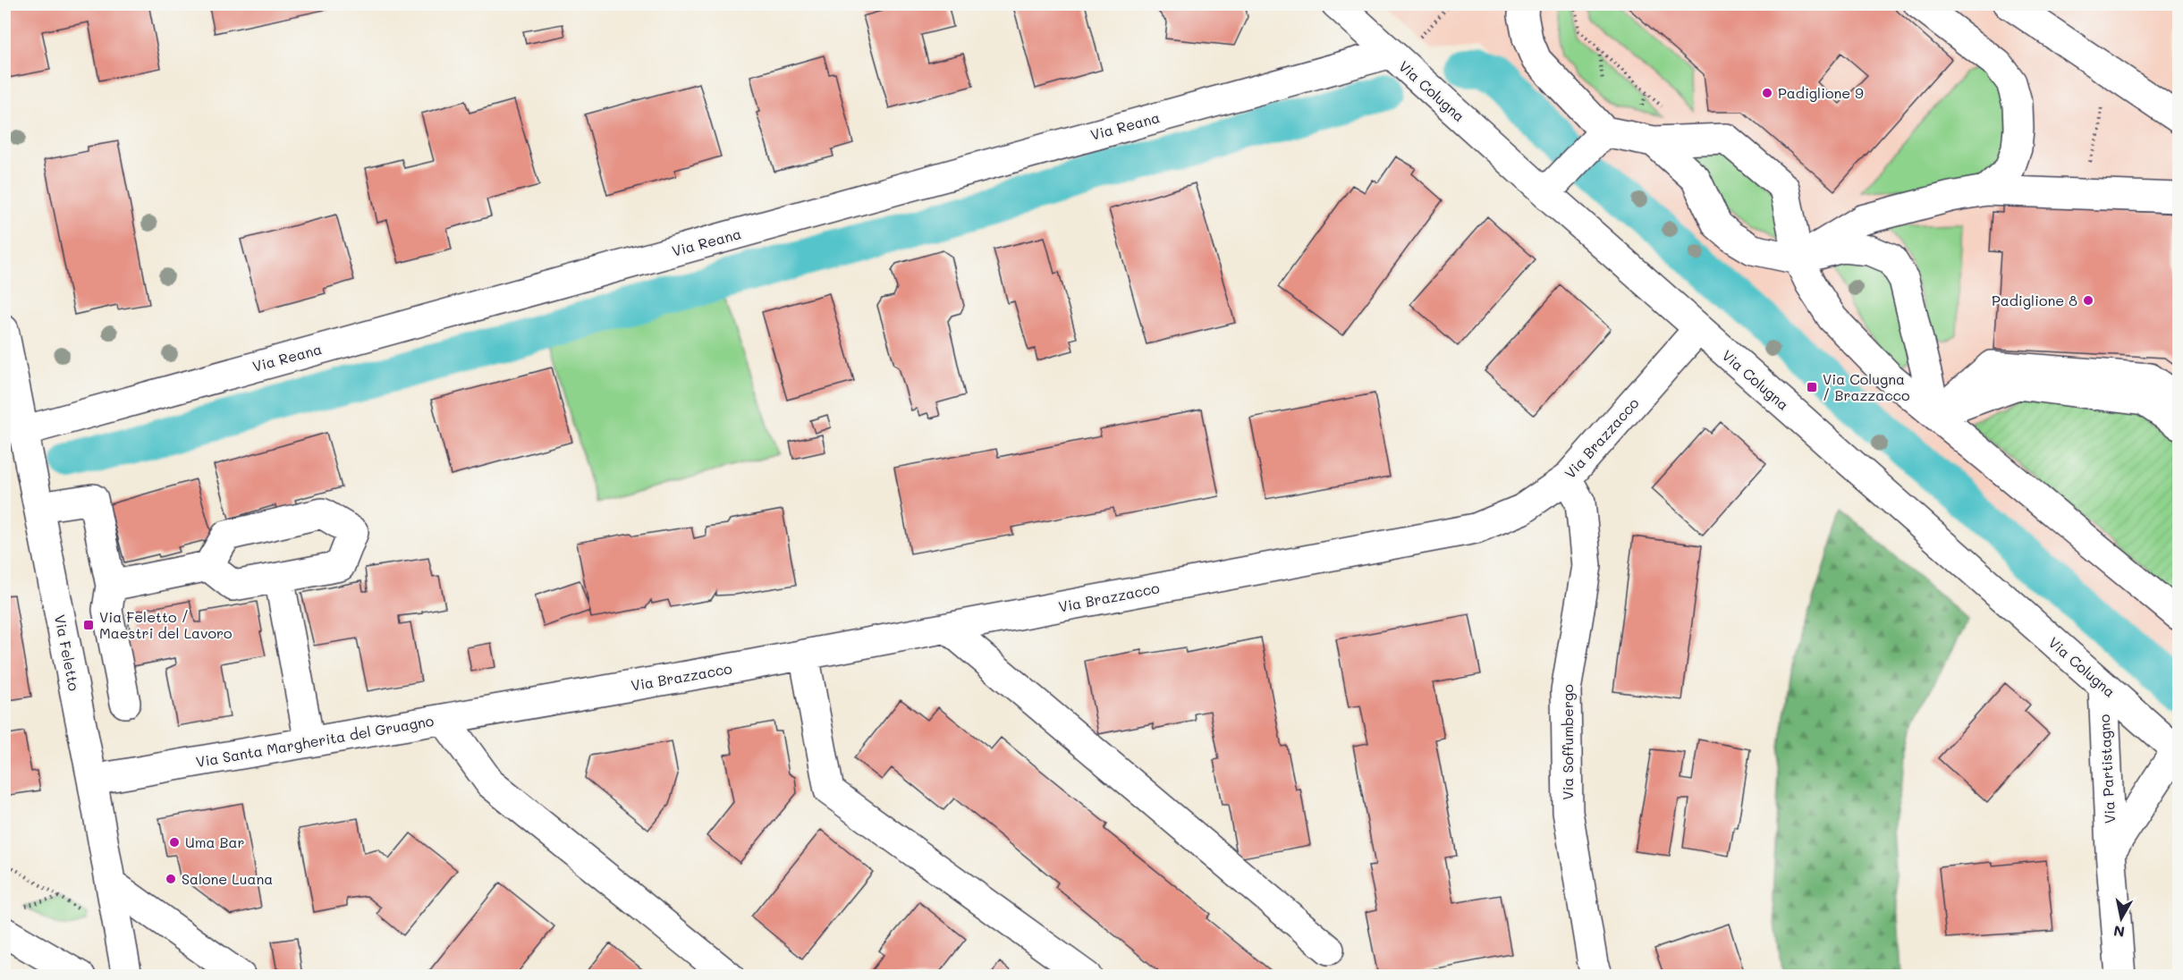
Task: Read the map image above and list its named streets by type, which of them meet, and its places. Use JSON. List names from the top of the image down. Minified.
{"streets":{"street":["Via Colugna","Via Reana","Via Brazzacco","Via Feletto","Via Santa Margherita del Gruagno","Via Soffumbergo","Via Partistagno"]},"crossings":[["Via Colugna","Via Reana"],["Via Colugna","Via Brazzacco"],["Via Colugna","Via Partistagno"],["Via Reana","Via Feletto"],["Via Brazzacco","Via Santa Margherita del Gruagno"],["Via Brazzacco","Via Soffumbergo"],["Via Feletto","Via Santa Margherita del Gruagno"]],"places":{"other":["Padiglione 9","Padiglione 8","Uma Bar","Salone Luana"],"transit":["Via Colugna / Brazzacco","Via Feletto / Maestri del Lavoro"]},"north":"bottom"}
